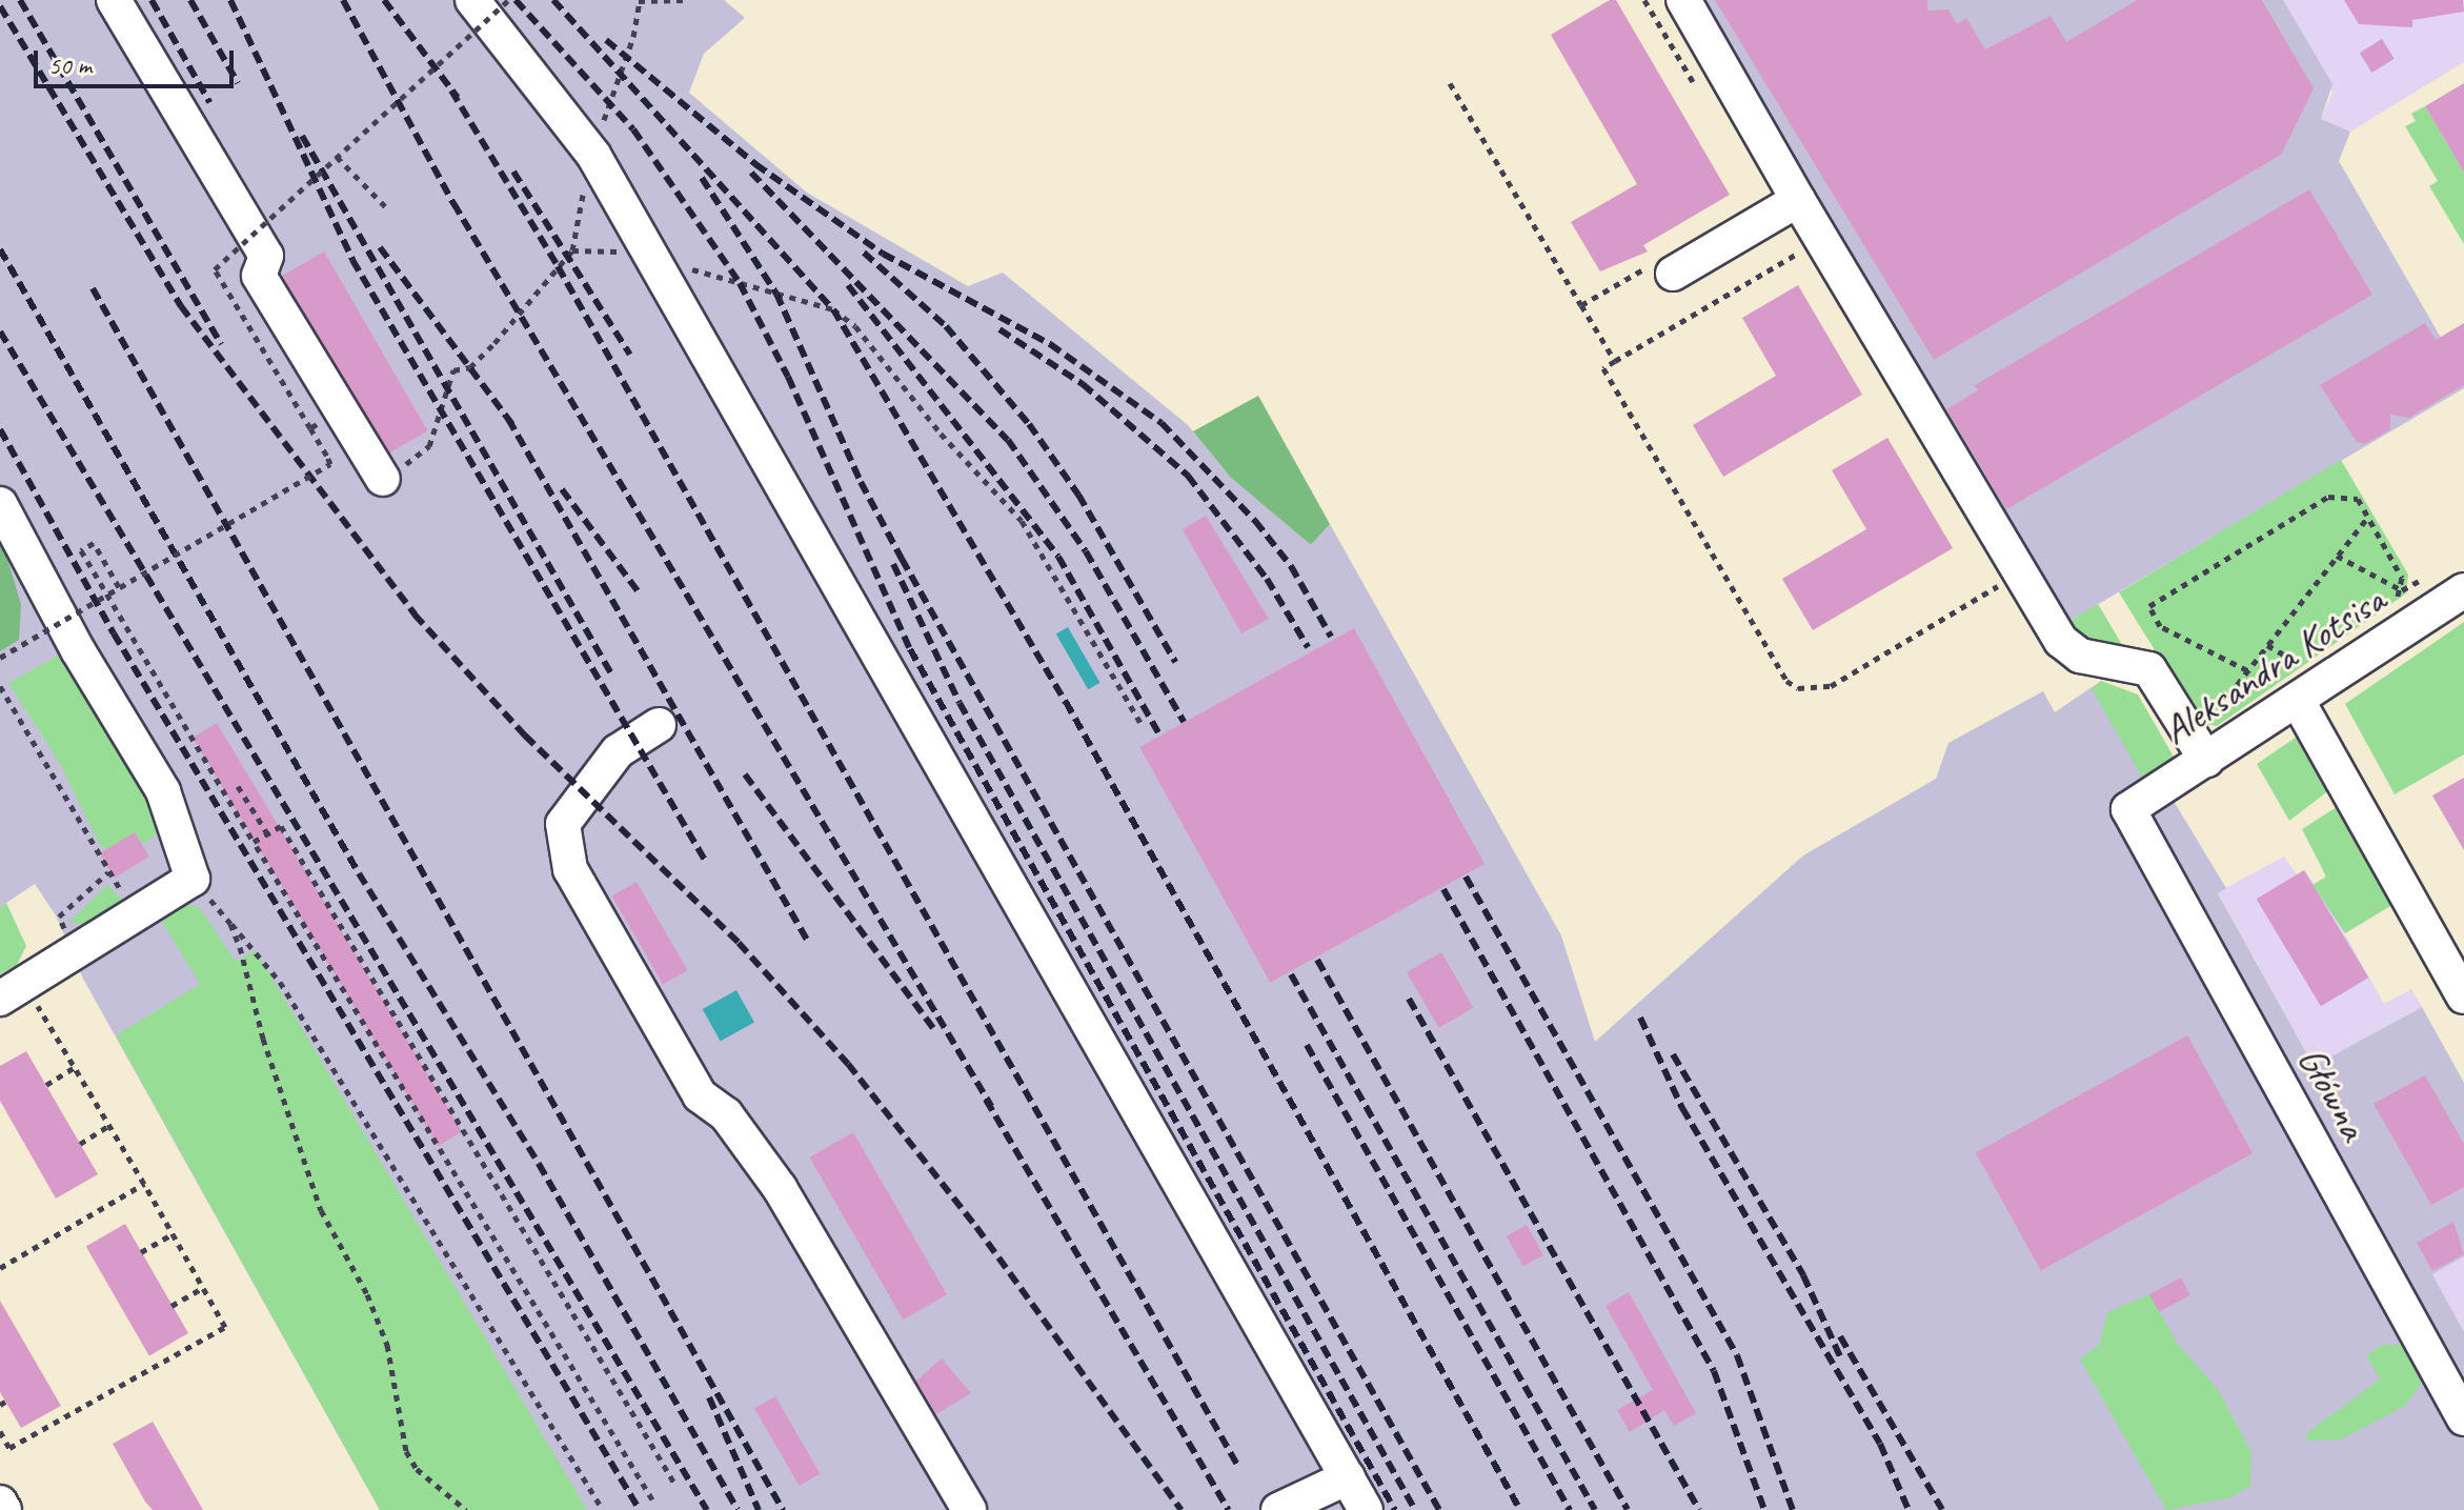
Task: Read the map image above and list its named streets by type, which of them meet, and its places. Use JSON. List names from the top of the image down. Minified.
{"streets":{"street":["Aleksandra Kotsisa","Główna"]},"crossings":[["Aleksandra Kotsisa","Główna"]],"scale_bar":"50 m"}
